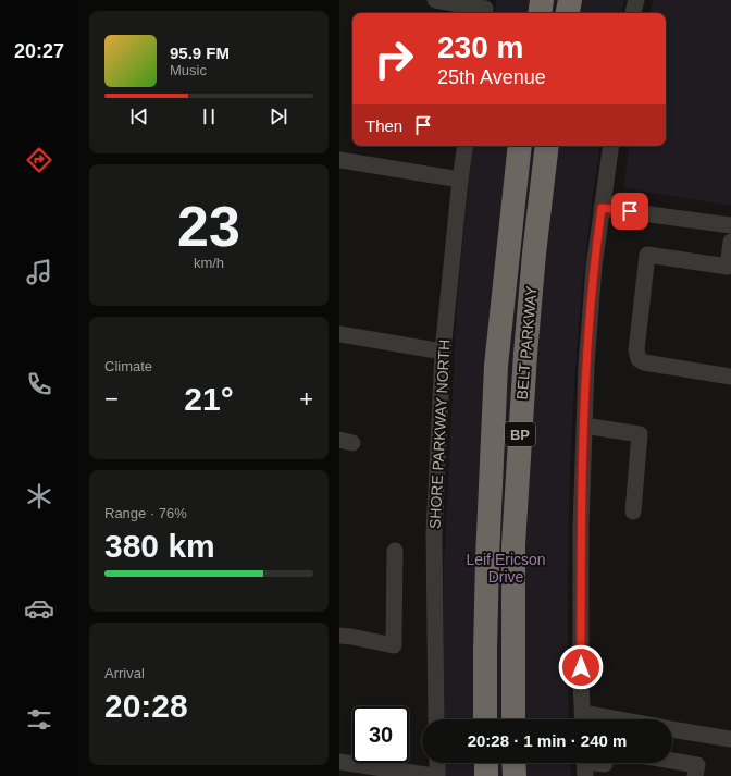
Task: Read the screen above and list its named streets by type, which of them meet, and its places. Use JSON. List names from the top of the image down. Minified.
{"streets":{"highway":["BELT PARKWAY","BP"],"street":["SHORE PARKWAY NORTH"]},"parks":["Leif Ericson Drive"],"page":{"tabs":"20:27","turn":["230 m","25th Avenue"],"song":["95.9 FM","Music"],"then":"Then","tile":[["23","km/h"],"Climate",["Range · 76%","380 km"],["Arrival","20:28"]],"heat":["−","21°","+"],"limit":"30","trip":"20:28 · 1 min · 240 m"}}
